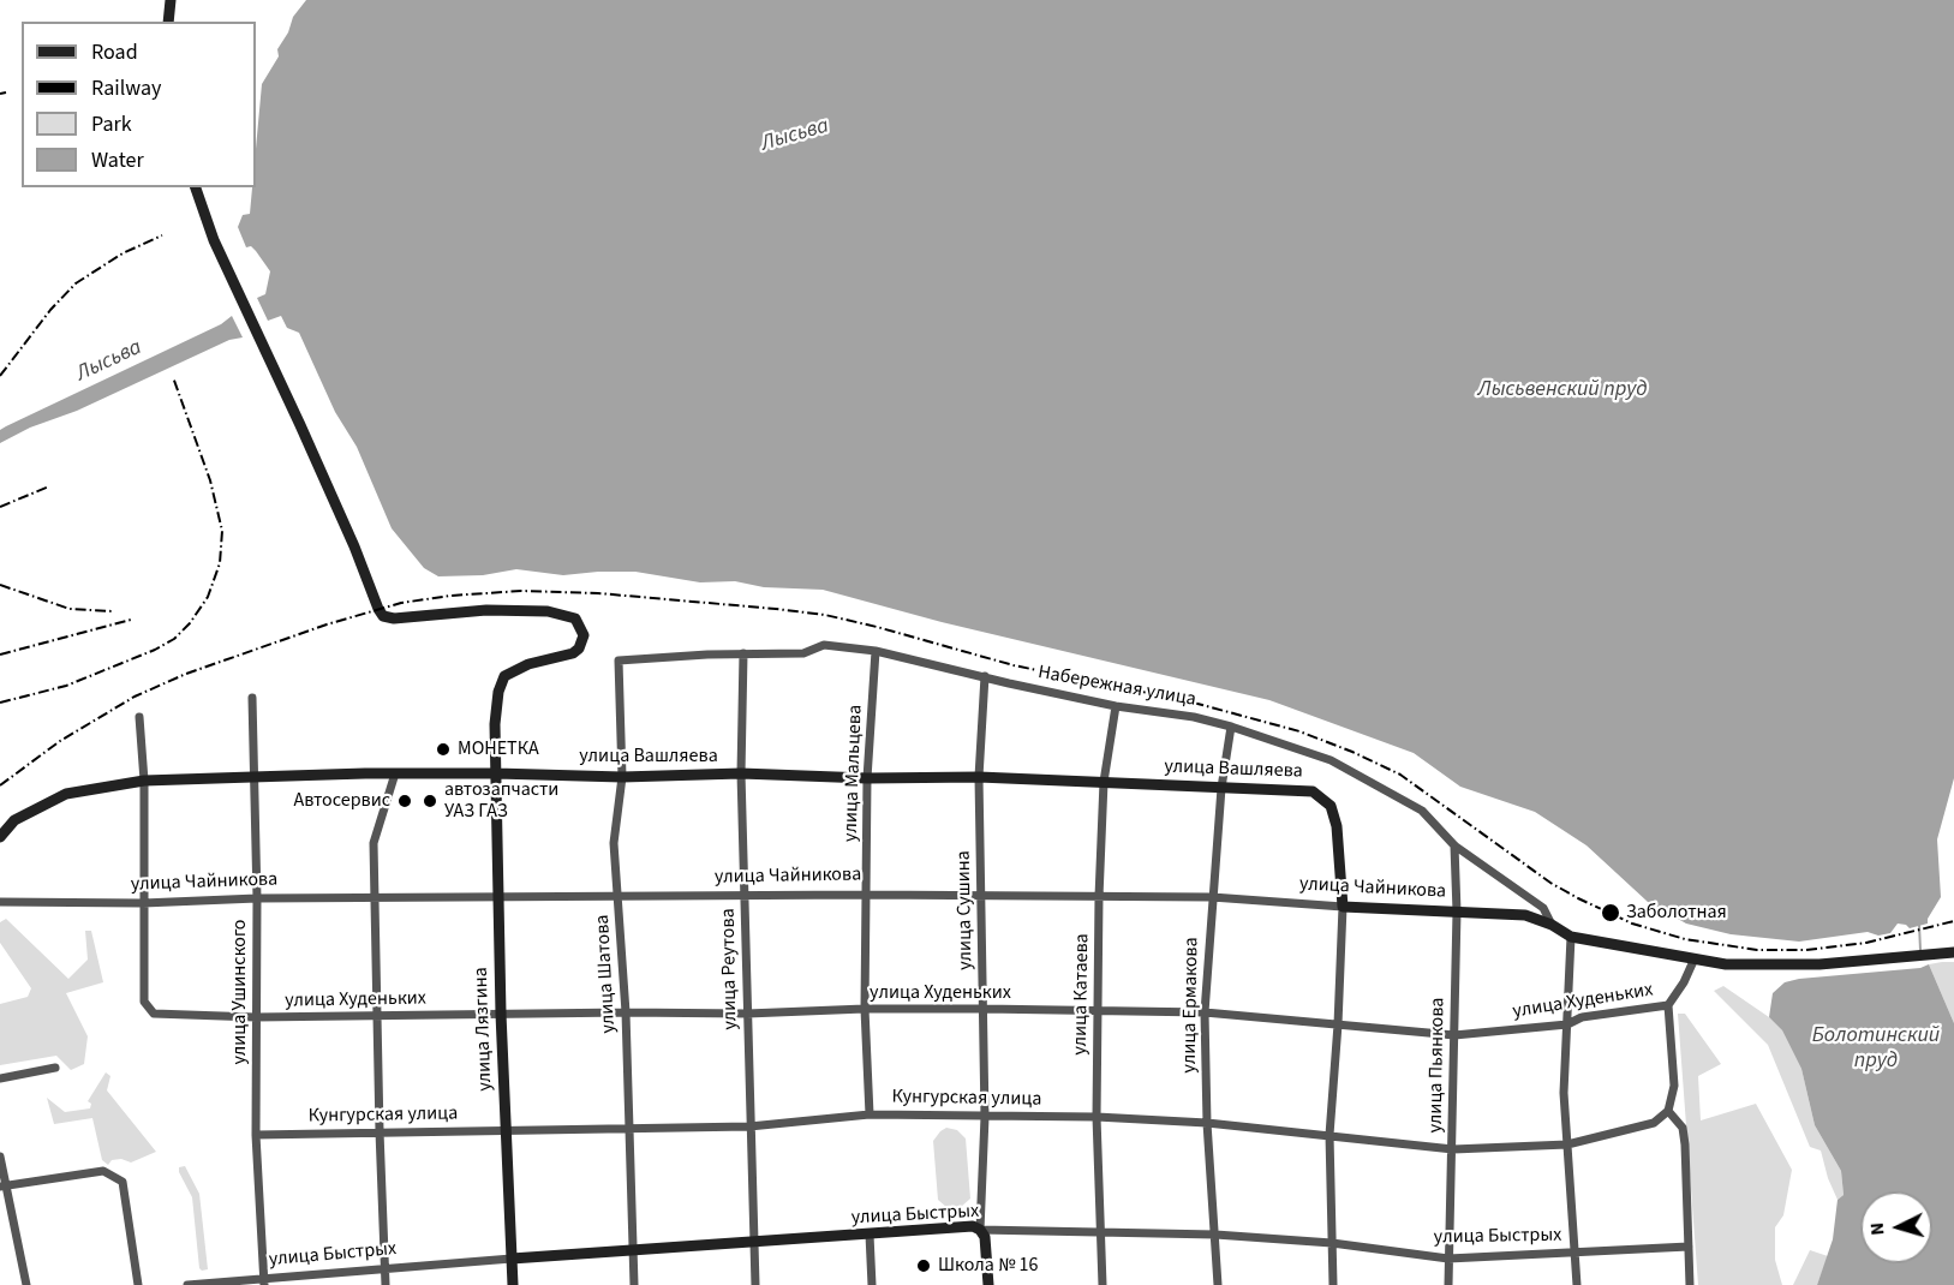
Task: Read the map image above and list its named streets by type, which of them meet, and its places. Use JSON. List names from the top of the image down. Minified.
{"streets":{"street":["Набережная улица","улица Вашляева","улица Мальцева","улица Чайникова","улица Сушина","улица Реутова","улица Шатова","улица Ушинского","улица Худеньких","улица Катаева","улица Ермакова","улица Лязгина","улица Пьянкова","Кунгурская улица","улица Быстрых"]},"crossings":[["Набережная улица","улица Мальцева"],["Набережная улица","улица Чайникова"],["Набережная улица","улица Сушина"],["Набережная улица","улица Реутова"],["Набережная улица","улица Шатова"],["Набережная улица","улица Катаева"],["Набережная улица","улица Ермакова"],["Набережная улица","улица Пьянкова"],["улица Вашляева","улица Мальцева"],["улица Вашляева","улица Чайникова"],["улица Вашляева","улица Сушина"],["улица Вашляева","улица Реутова"],["улица Вашляева","улица Шатова"],["улица Вашляева","улица Ушинского"],["улица Вашляева","улица Катаева"],["улица Вашляева","улица Ермакова"],["улица Вашляева","улица Лязгина"],["улица Мальцева","улица Чайникова"],["улица Мальцева","улица Худеньких"],["улица Мальцева","Кунгурская улица"],["улица Чайникова","улица Сушина"],["улица Чайникова","улица Реутова"],["улица Чайникова","улица Шатова"],["улица Чайникова","улица Ушинского"],["улица Чайникова","улица Худеньких"],["улица Чайникова","улица Катаева"],["улица Чайникова","улица Ермакова"],["улица Чайникова","улица Лязгина"],["улица Чайникова","улица Пьянкова"],["улица Сушина","улица Худеньких"],["улица Сушина","Кунгурская улица"],["улица Сушина","улица Быстрых"],["улица Реутова","улица Худеньких"],["улица Реутова","Кунгурская улица"],["улица Реутова","улица Быстрых"],["улица Шатова","улица Худеньких"],["улица Шатова","Кунгурская улица"],["улица Шатова","улица Быстрых"],["улица Ушинского","улица Худеньких"],["улица Ушинского","Кунгурская улица"],["улица Ушинского","улица Быстрых"],["улица Худеньких","улица Катаева"],["улица Худеньких","улица Ермакова"],["улица Худеньких","улица Лязгина"],["улица Худеньких","улица Пьянкова"],["улица Катаева","Кунгурская улица"],["улица Катаева","улица Быстрых"],["улица Ермакова","Кунгурская улица"],["улица Ермакова","улица Быстрых"],["улица Лязгина","Кунгурская улица"],["улица Лязгина","улица Быстрых"],["улица Пьянкова","Кунгурская улица"],["улица Пьянкова","улица Быстрых"]],"water":["Лысьва","Лысьвенский пруд","Болотинский пруд"],"places":["МОНЕТКА","Автосервис","автозапчасти УАЗ ГАЗ","Заболотная","Школа № 16"],"legend":["Road","Railway","Park","Water"],"north":"left"}
